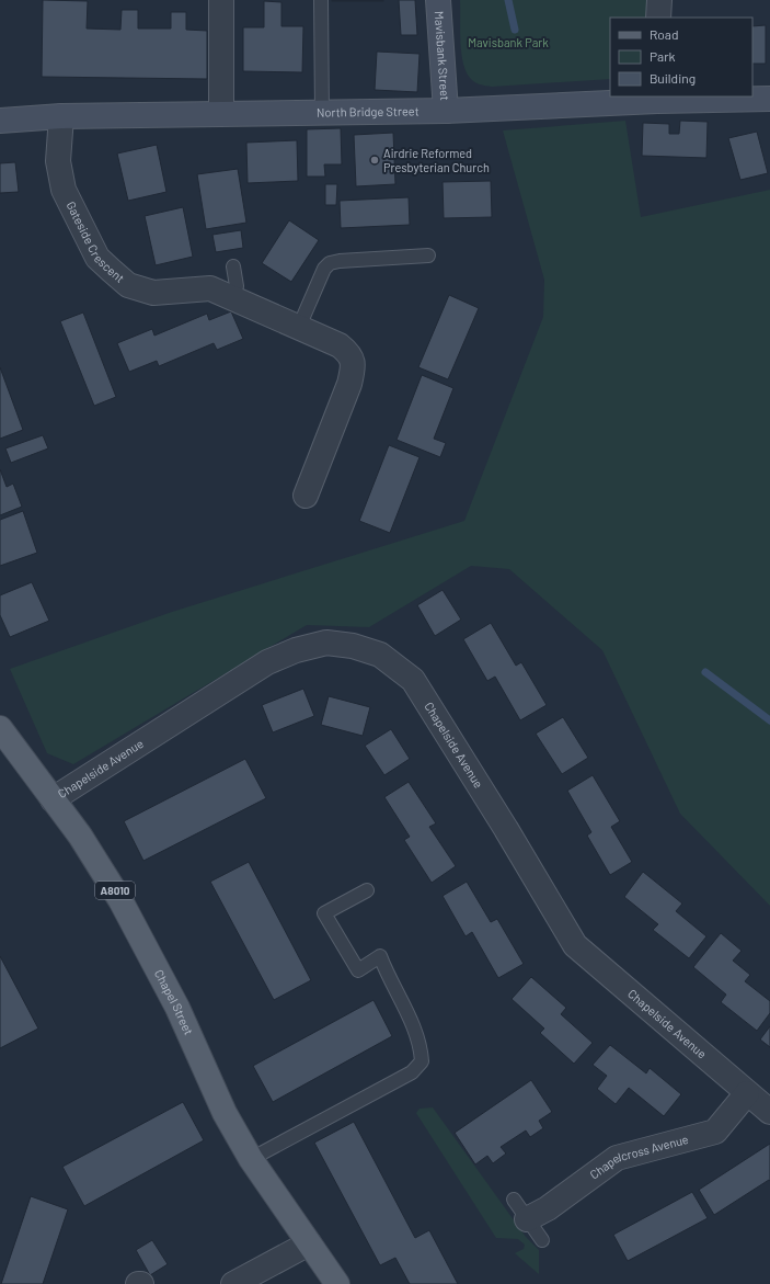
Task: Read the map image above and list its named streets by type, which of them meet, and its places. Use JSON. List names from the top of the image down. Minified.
{"streets":{"main road":["Mavisbank Street","North Bridge Street","A8010","Chapel Street"],"street":["Gateside Crescent","Chapelside Avenue","Chapelcross Avenue"]},"crossings":[["Mavisbank Street","North Bridge Street"],["North Bridge Street","Gateside Crescent"],["Chapelside Avenue","Chapel Street"],["Chapelside Avenue","Chapelcross Avenue"]],"parks":["Mavisbank Park"],"places":["Airdrie Reformed Presbyterian Church"],"legend":["Road","Park","Building"]}
